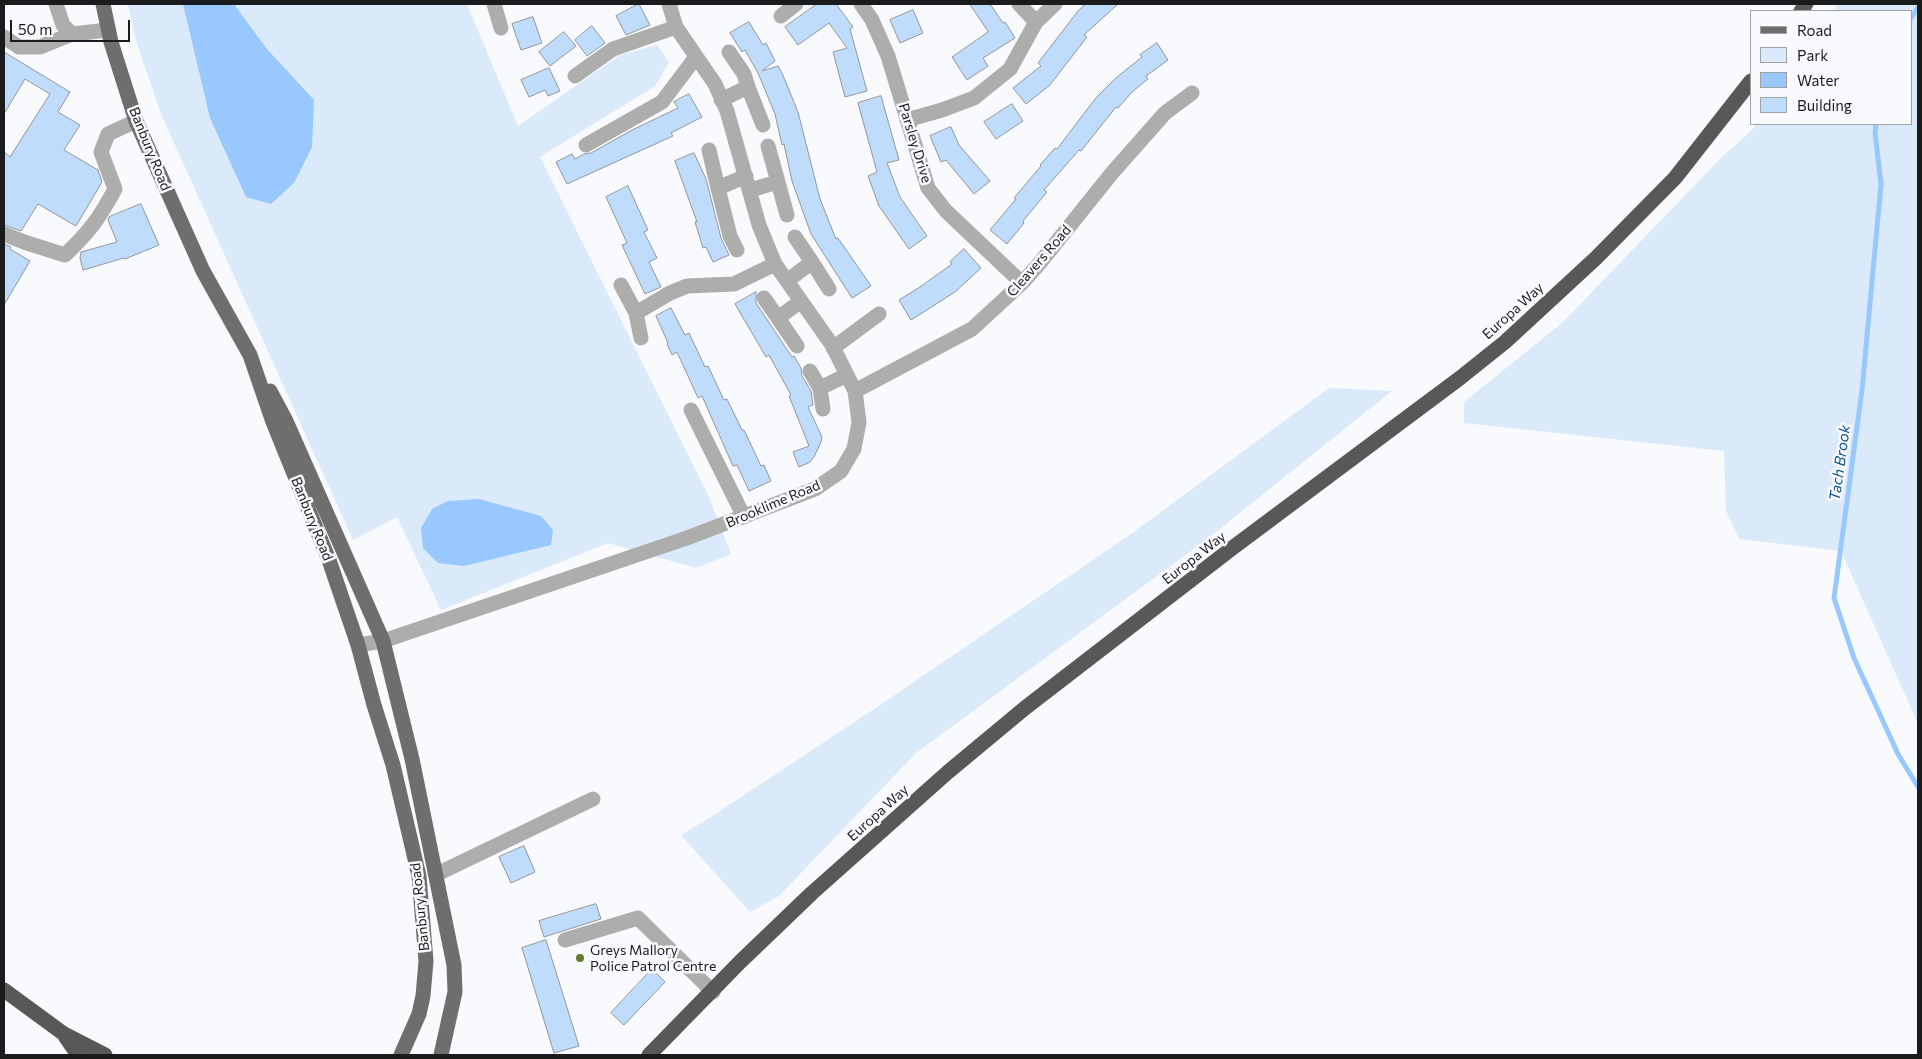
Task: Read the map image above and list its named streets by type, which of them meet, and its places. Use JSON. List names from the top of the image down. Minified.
{"streets":{"highway":["Europa Way"],"main road":["Banbury Road"],"street":["Parsley Drive","Cleavers Road","Brooklime Road"]},"crossings":[["Parsley Drive","Cleavers Road"],["Banbury Road","Brooklime Road"],["Cleavers Road","Brooklime Road"]],"water":["Tach Brook"],"places":["Greys Mallory Police Patrol Centre"],"legend":["Road","Park","Water","Building"],"scale_bar":"50 m"}
